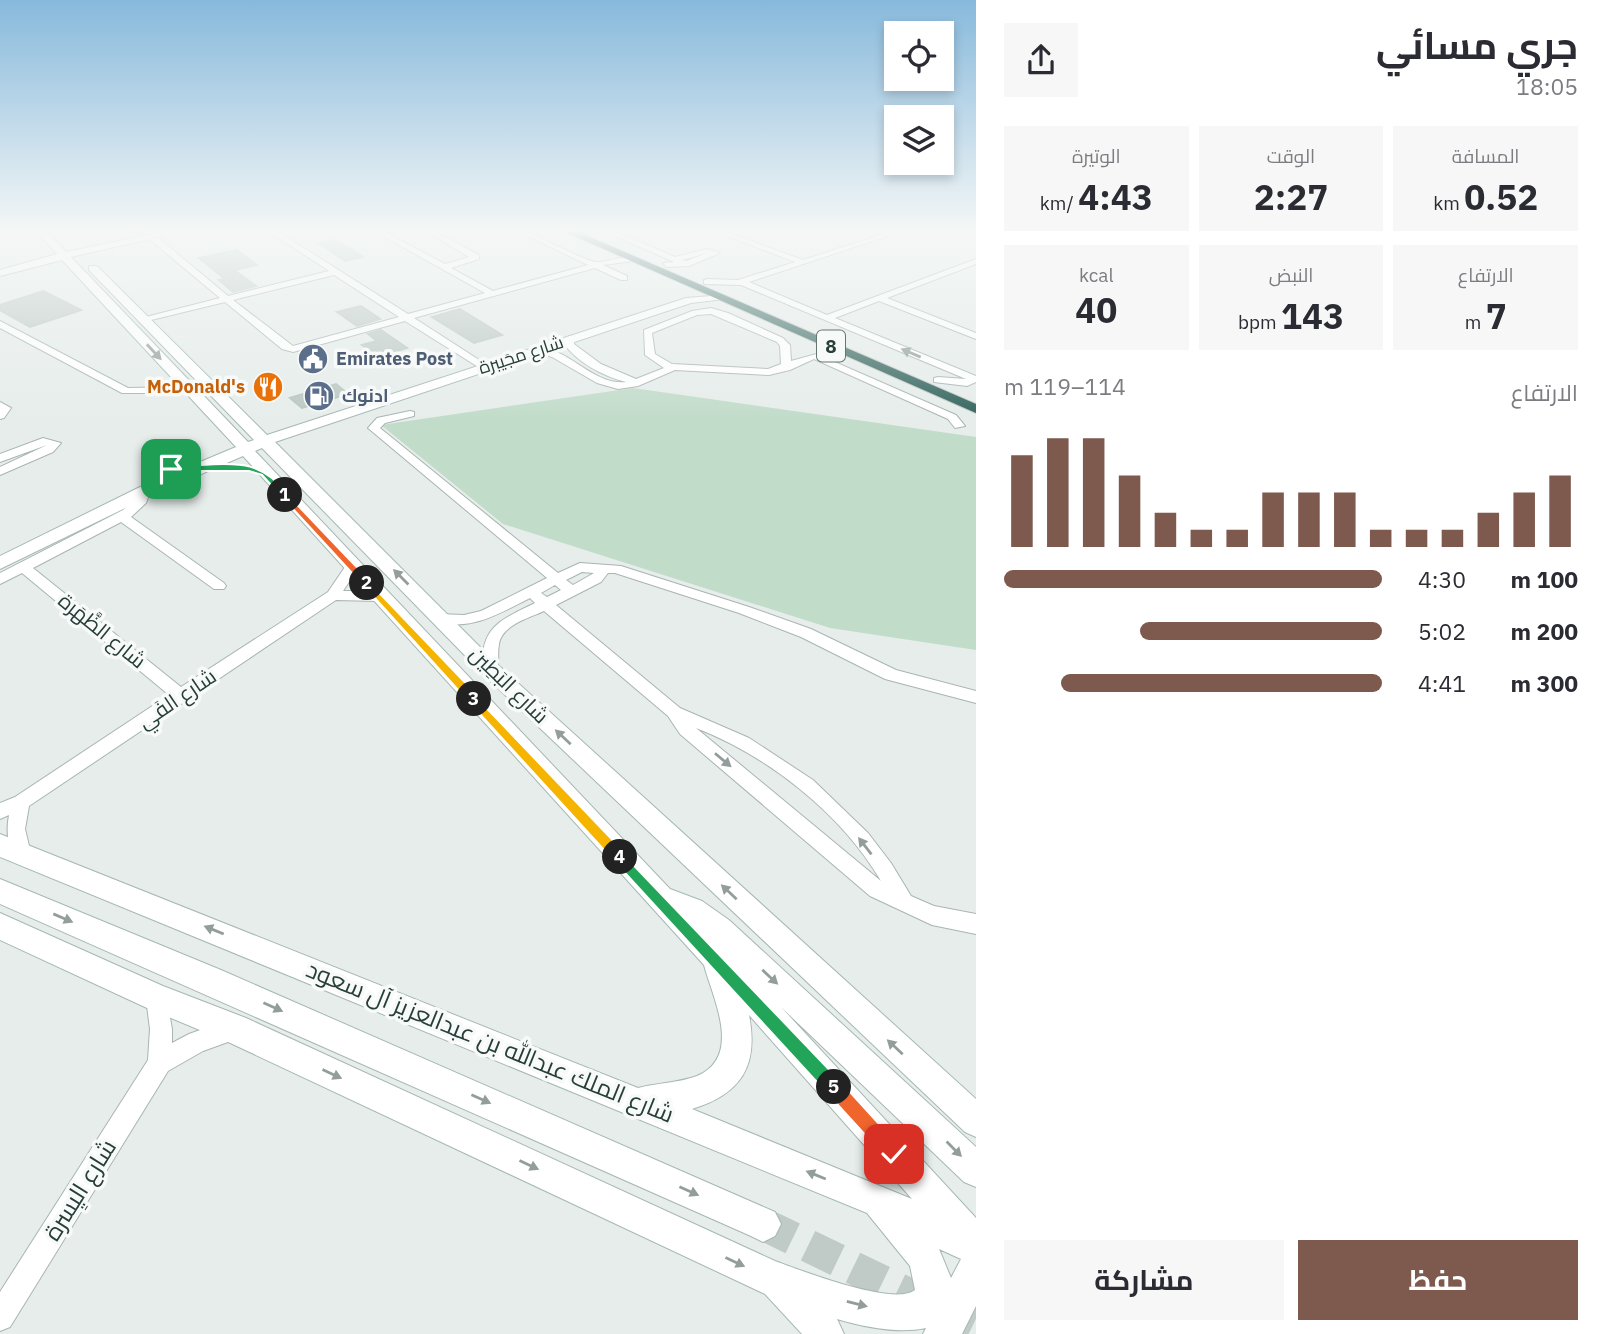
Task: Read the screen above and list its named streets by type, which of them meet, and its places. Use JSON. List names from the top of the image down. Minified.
{"streets":{"highway":["8"],"main road":["شارع مجَيبرة","شارع البَطِين","شارع الملك عبدالله بن عبدالعزيز آل سعود"],"street":["شارع الظَّهَرة","شارع الفَي","شارع اليِسرة"]},"crossings":[["8","شارع مجَيبرة"],["شارع مجَيبرة","شارع البَطِين"],["شارع الظَّهَرة","شارع الفَي"],["شارع البَطِين","شارع الفَي"],["شارع البَطِين","شارع الملك عبدالله بن عبدالعزيز آل سعود"]],"places":{"public building":["Emirates Post"],"restaurant":["McDonald's"],"fuel station":["ادنوك"]},"page":{"heading":["جري مسائي","18:05"],"stats":[["المسافة","0.52 km"],["الوقت","2:27"],["الوتيرة","4:43 /km"],["الارتفاع","7 m"],["النبض","143 bpm"],["kcal","40"]],"chart":["الارتفاع","114–119 m"],"pins":["1","2","3","4","5"],"list":[{"name":"100 m","note":"4:30"},{"name":"200 m","note":"5:02"},{"name":"300 m","note":"4:41"}],"buttons":["حفظ","مشاركة"]}}
